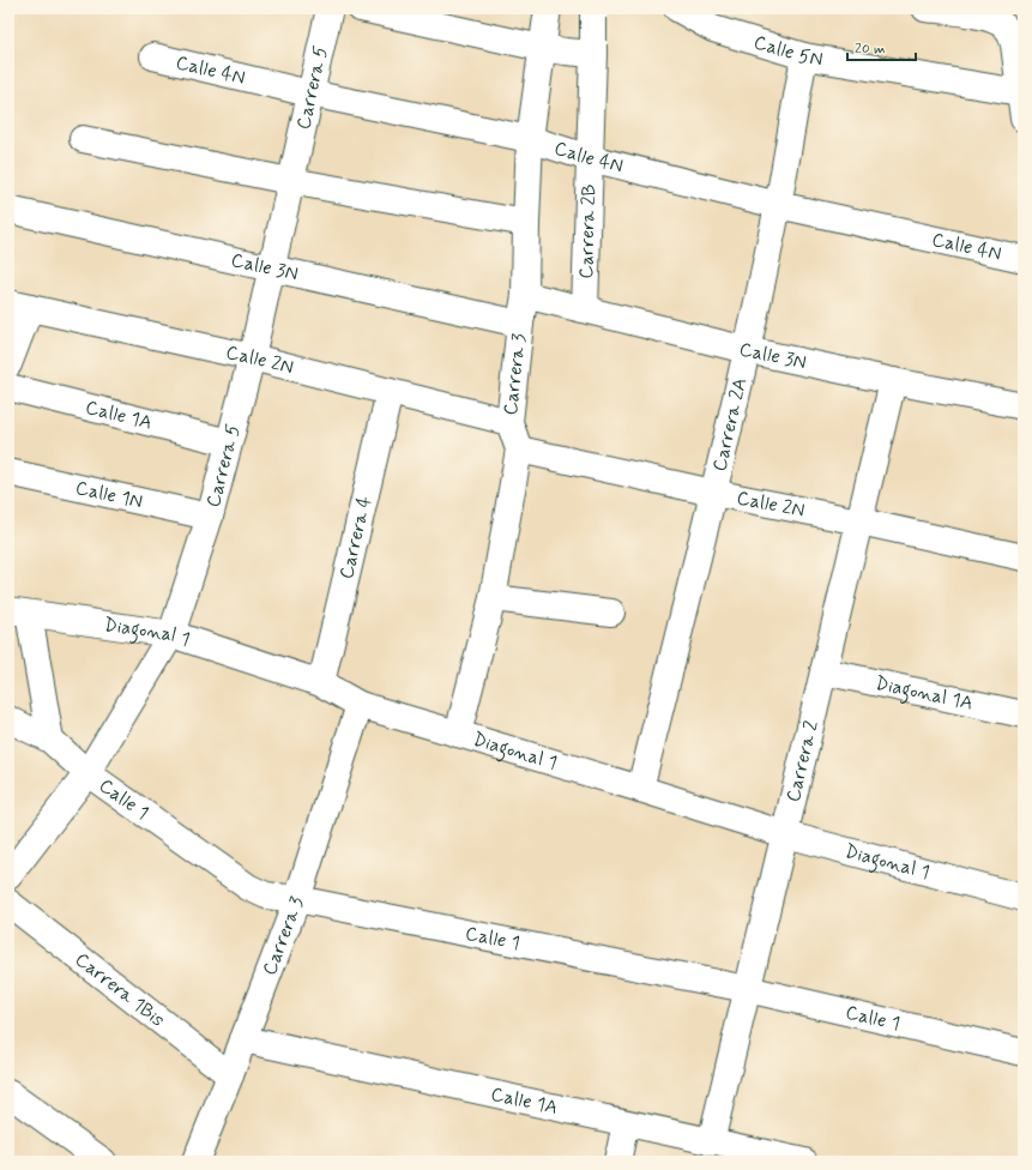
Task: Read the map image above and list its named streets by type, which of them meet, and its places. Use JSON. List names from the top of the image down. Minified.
{"streets":{"street":["Calle 5N","Calle 4N","Carrera 5","Carrera 2B","Calle 3N","Calle 2N","Carrera 3","Calle 1A","Carrera 2A","Calle 1N","Carrera 4","Diagonal 1","Diagonal 1A","Carrera 2","Calle 1","Carrera 1Bis"]},"crossings":[["Calle 5N","Carrera 2A"],["Calle 4N","Carrera 5"],["Calle 4N","Carrera 2B"],["Calle 4N","Carrera 3"],["Calle 4N","Carrera 2A"],["Carrera 5","Calle 3N"],["Carrera 5","Calle 2N"],["Carrera 5","Calle 1A"],["Carrera 5","Calle 1N"],["Carrera 5","Diagonal 1"],["Carrera 5","Calle 1"],["Carrera 2B","Calle 3N"],["Calle 3N","Carrera 3"],["Calle 3N","Carrera 2A"],["Calle 3N","Carrera 2"],["Calle 2N","Carrera 3"],["Calle 2N","Carrera 2A"],["Calle 2N","Carrera 4"],["Calle 2N","Carrera 2"],["Carrera 3","Calle 1A"],["Carrera 3","Diagonal 1"],["Carrera 3","Calle 1"],["Carrera 3","Carrera 1Bis"],["Calle 1A","Carrera 2"],["Carrera 2A","Diagonal 1"],["Carrera 4","Diagonal 1"],["Diagonal 1","Carrera 2"],["Diagonal 1A","Carrera 2"],["Carrera 2","Calle 1"]],"scale_bar":"20 m"}
